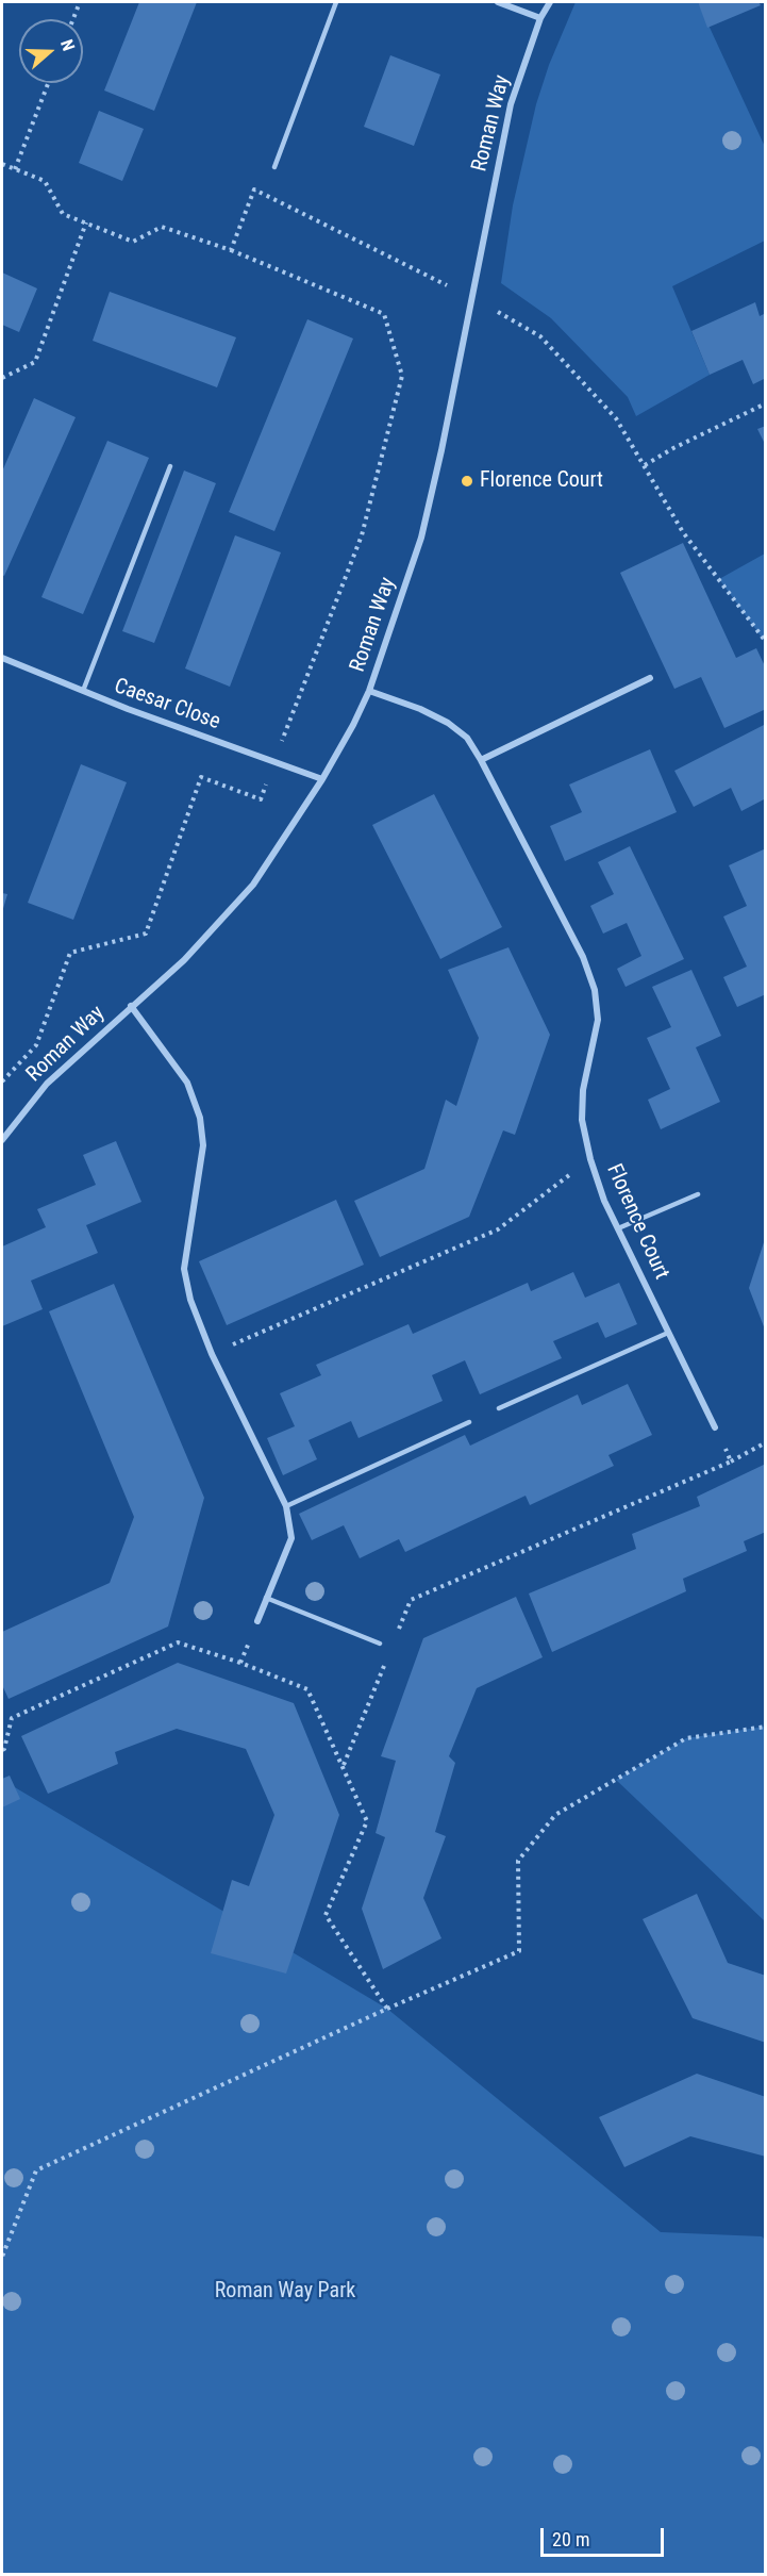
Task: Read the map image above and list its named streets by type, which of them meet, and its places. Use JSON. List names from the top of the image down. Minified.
{"streets":{"street":["Roman Way","Caesar Close","Florence Court"]},"crossings":[["Roman Way","Caesar Close"],["Roman Way","Florence Court"]],"parks":["Roman Way Park"],"places":["Florence Court"],"scale_bar":"20 m","north":"right"}
